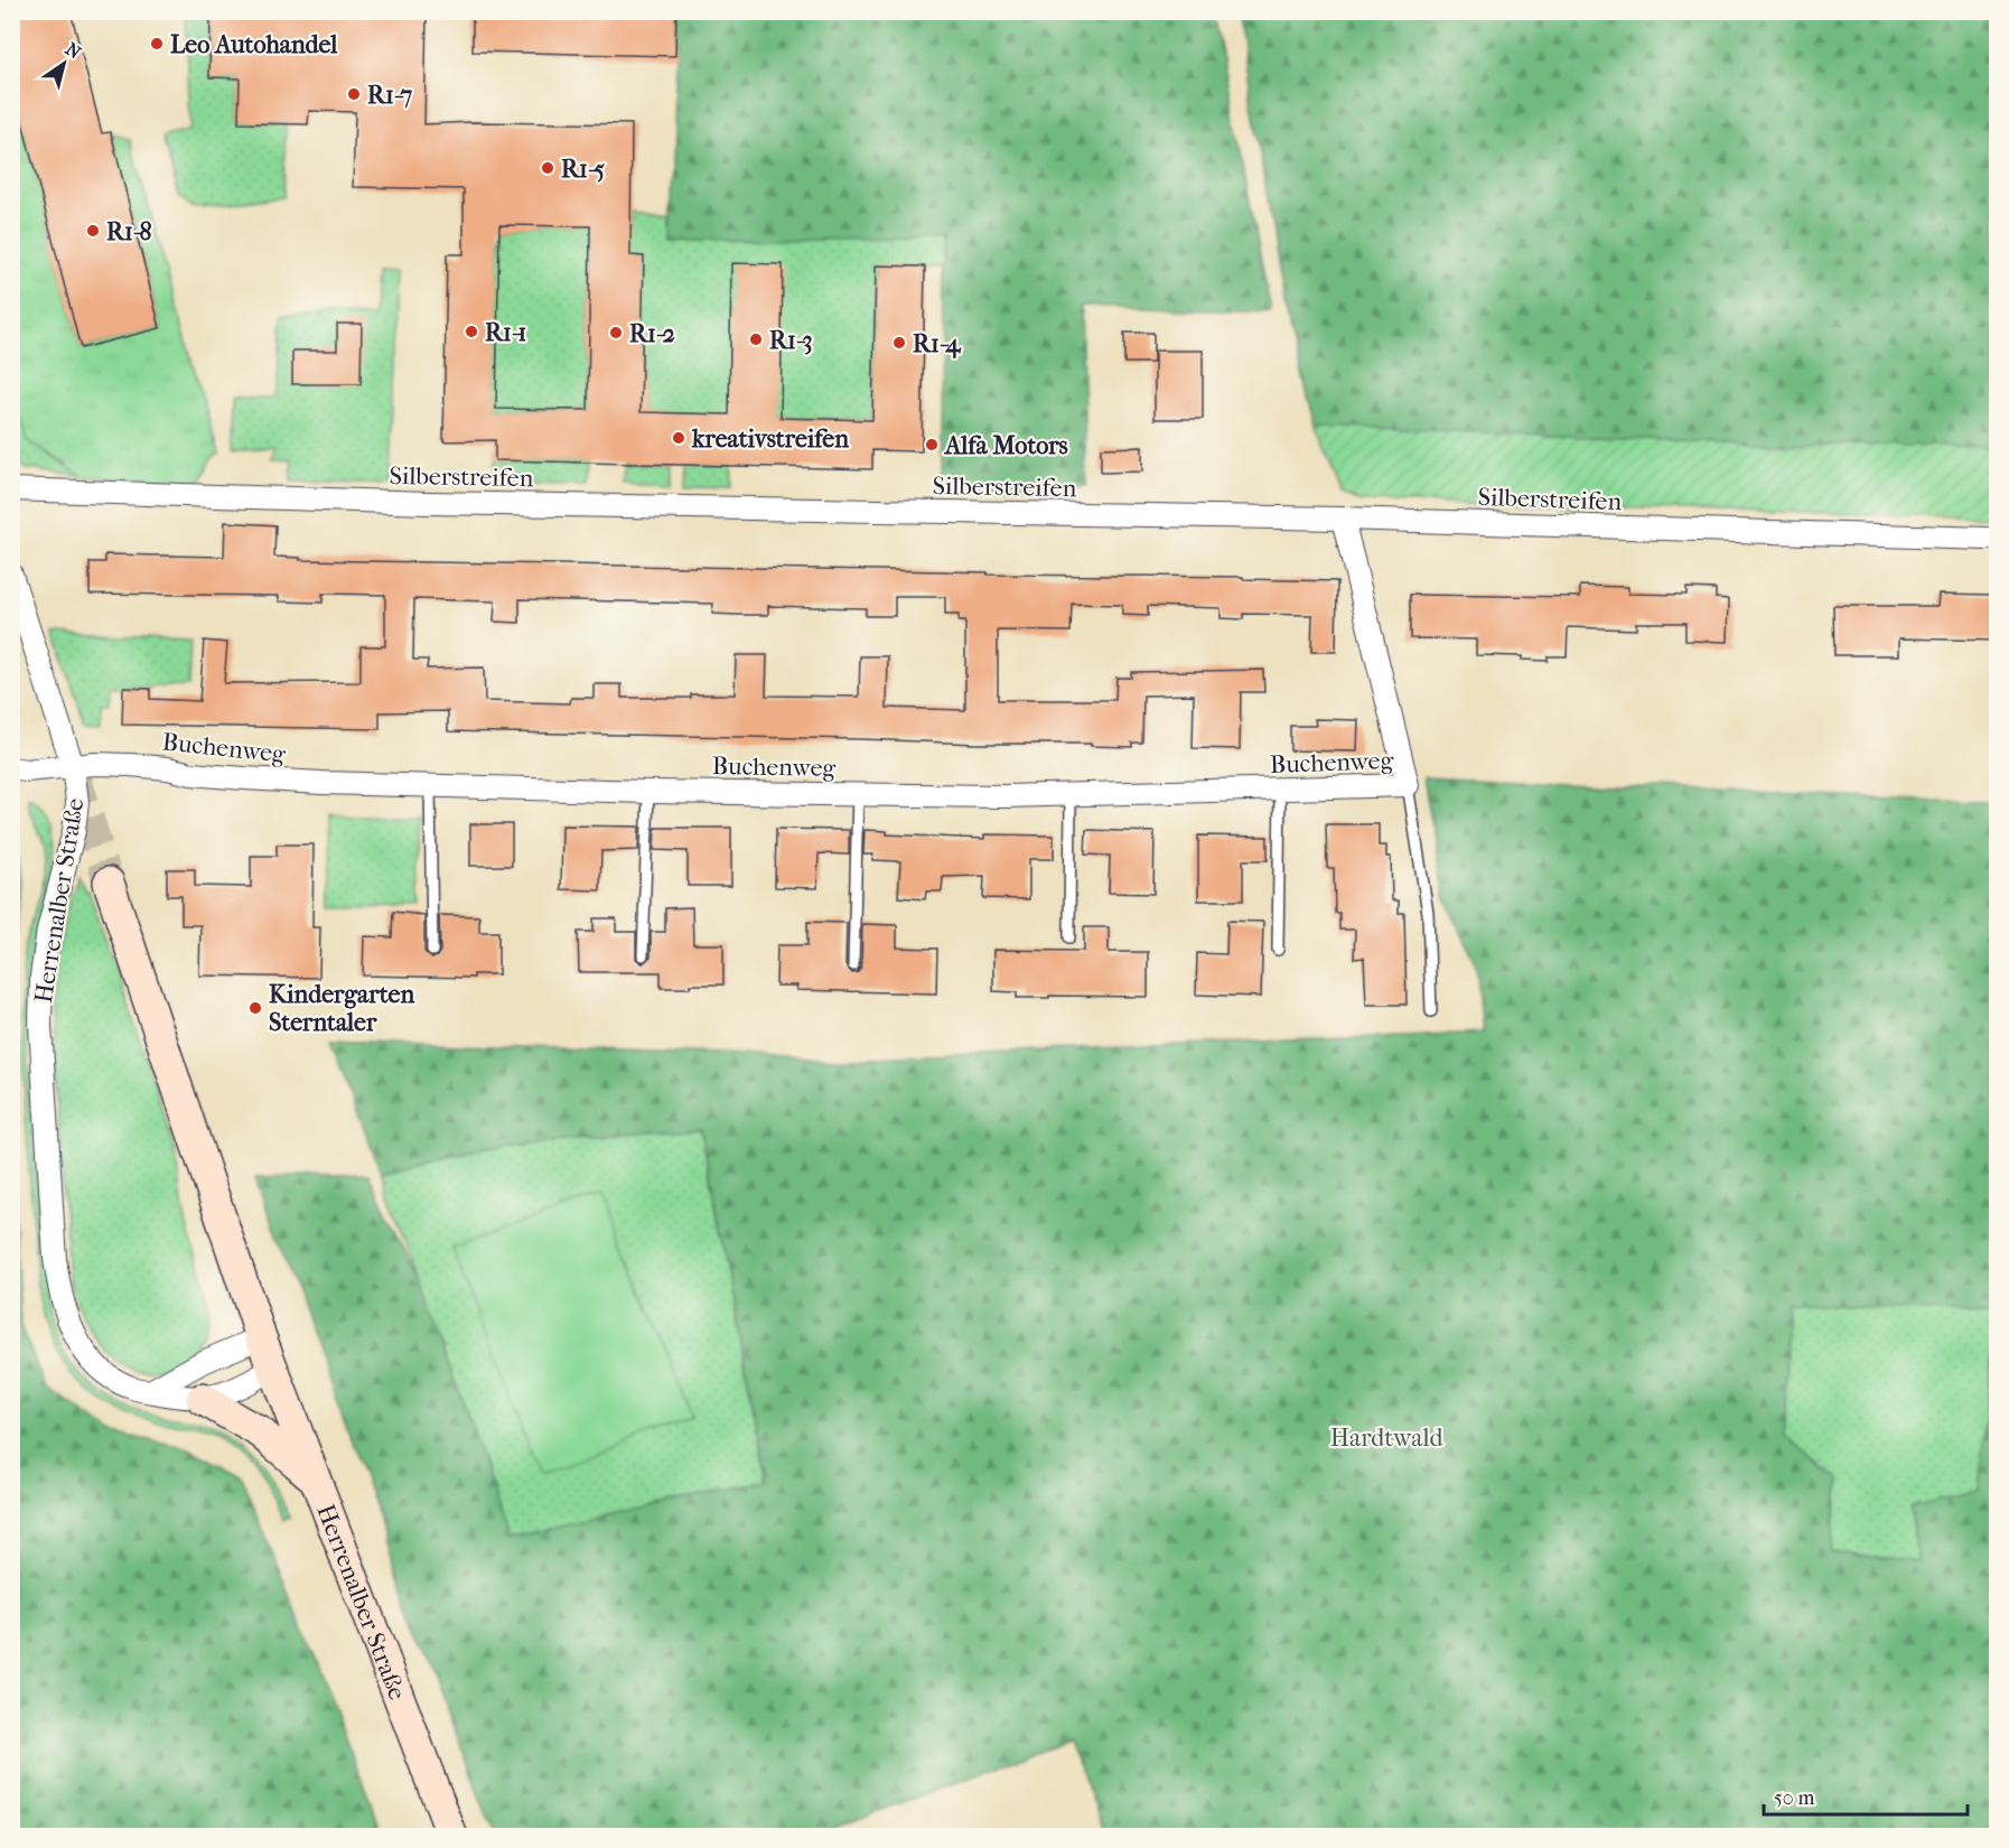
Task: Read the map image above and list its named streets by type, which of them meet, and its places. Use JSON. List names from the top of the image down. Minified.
{"streets":{"main road":["Herrenalber Straße"],"street":["Silberstreifen","Buchenweg"]},"crossings":[["Buchenweg","Herrenalber Straße"]],"parks":["Hardtwald"],"places":["Leo Autohandel","R1-7","R1-5","R1-8","R1-1","R1-2","R1-3","R1-4","kreativstreifen","Alfa Motors","Kindergarten Sterntaler"],"scale_bar":"50 m","north":"top right"}
